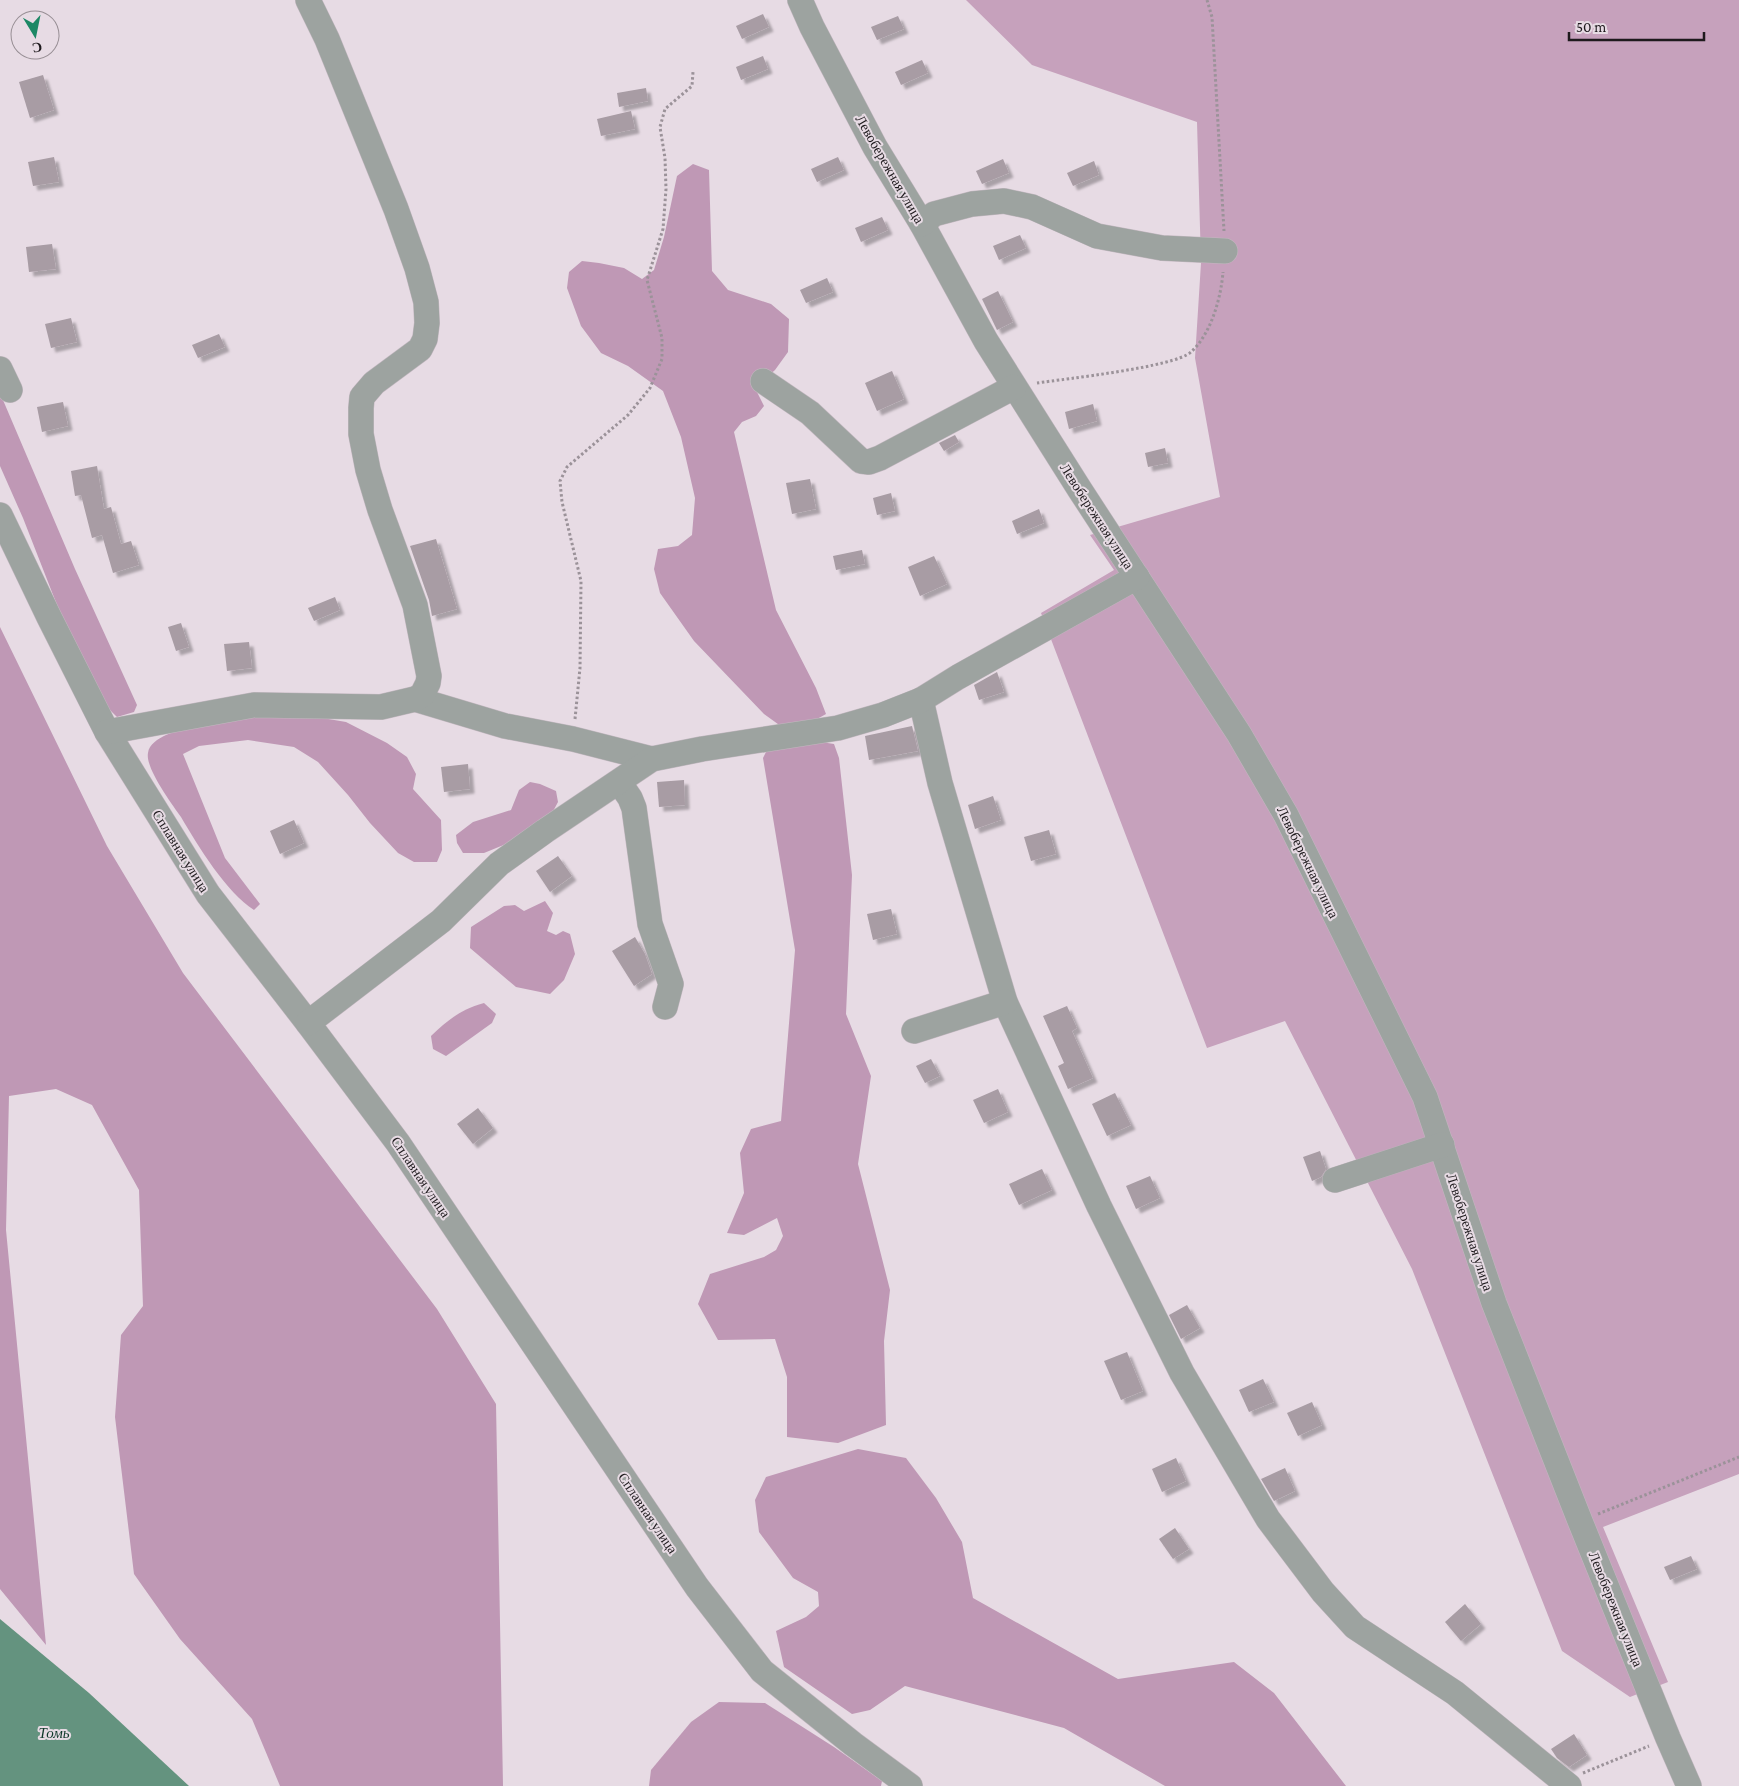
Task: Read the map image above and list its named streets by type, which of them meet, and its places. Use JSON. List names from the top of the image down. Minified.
{"streets":{"street":["Левобережная улица","Сплавная улица"]},"water":["Томь"],"scale_bar":"50 m","north":"bottom"}
